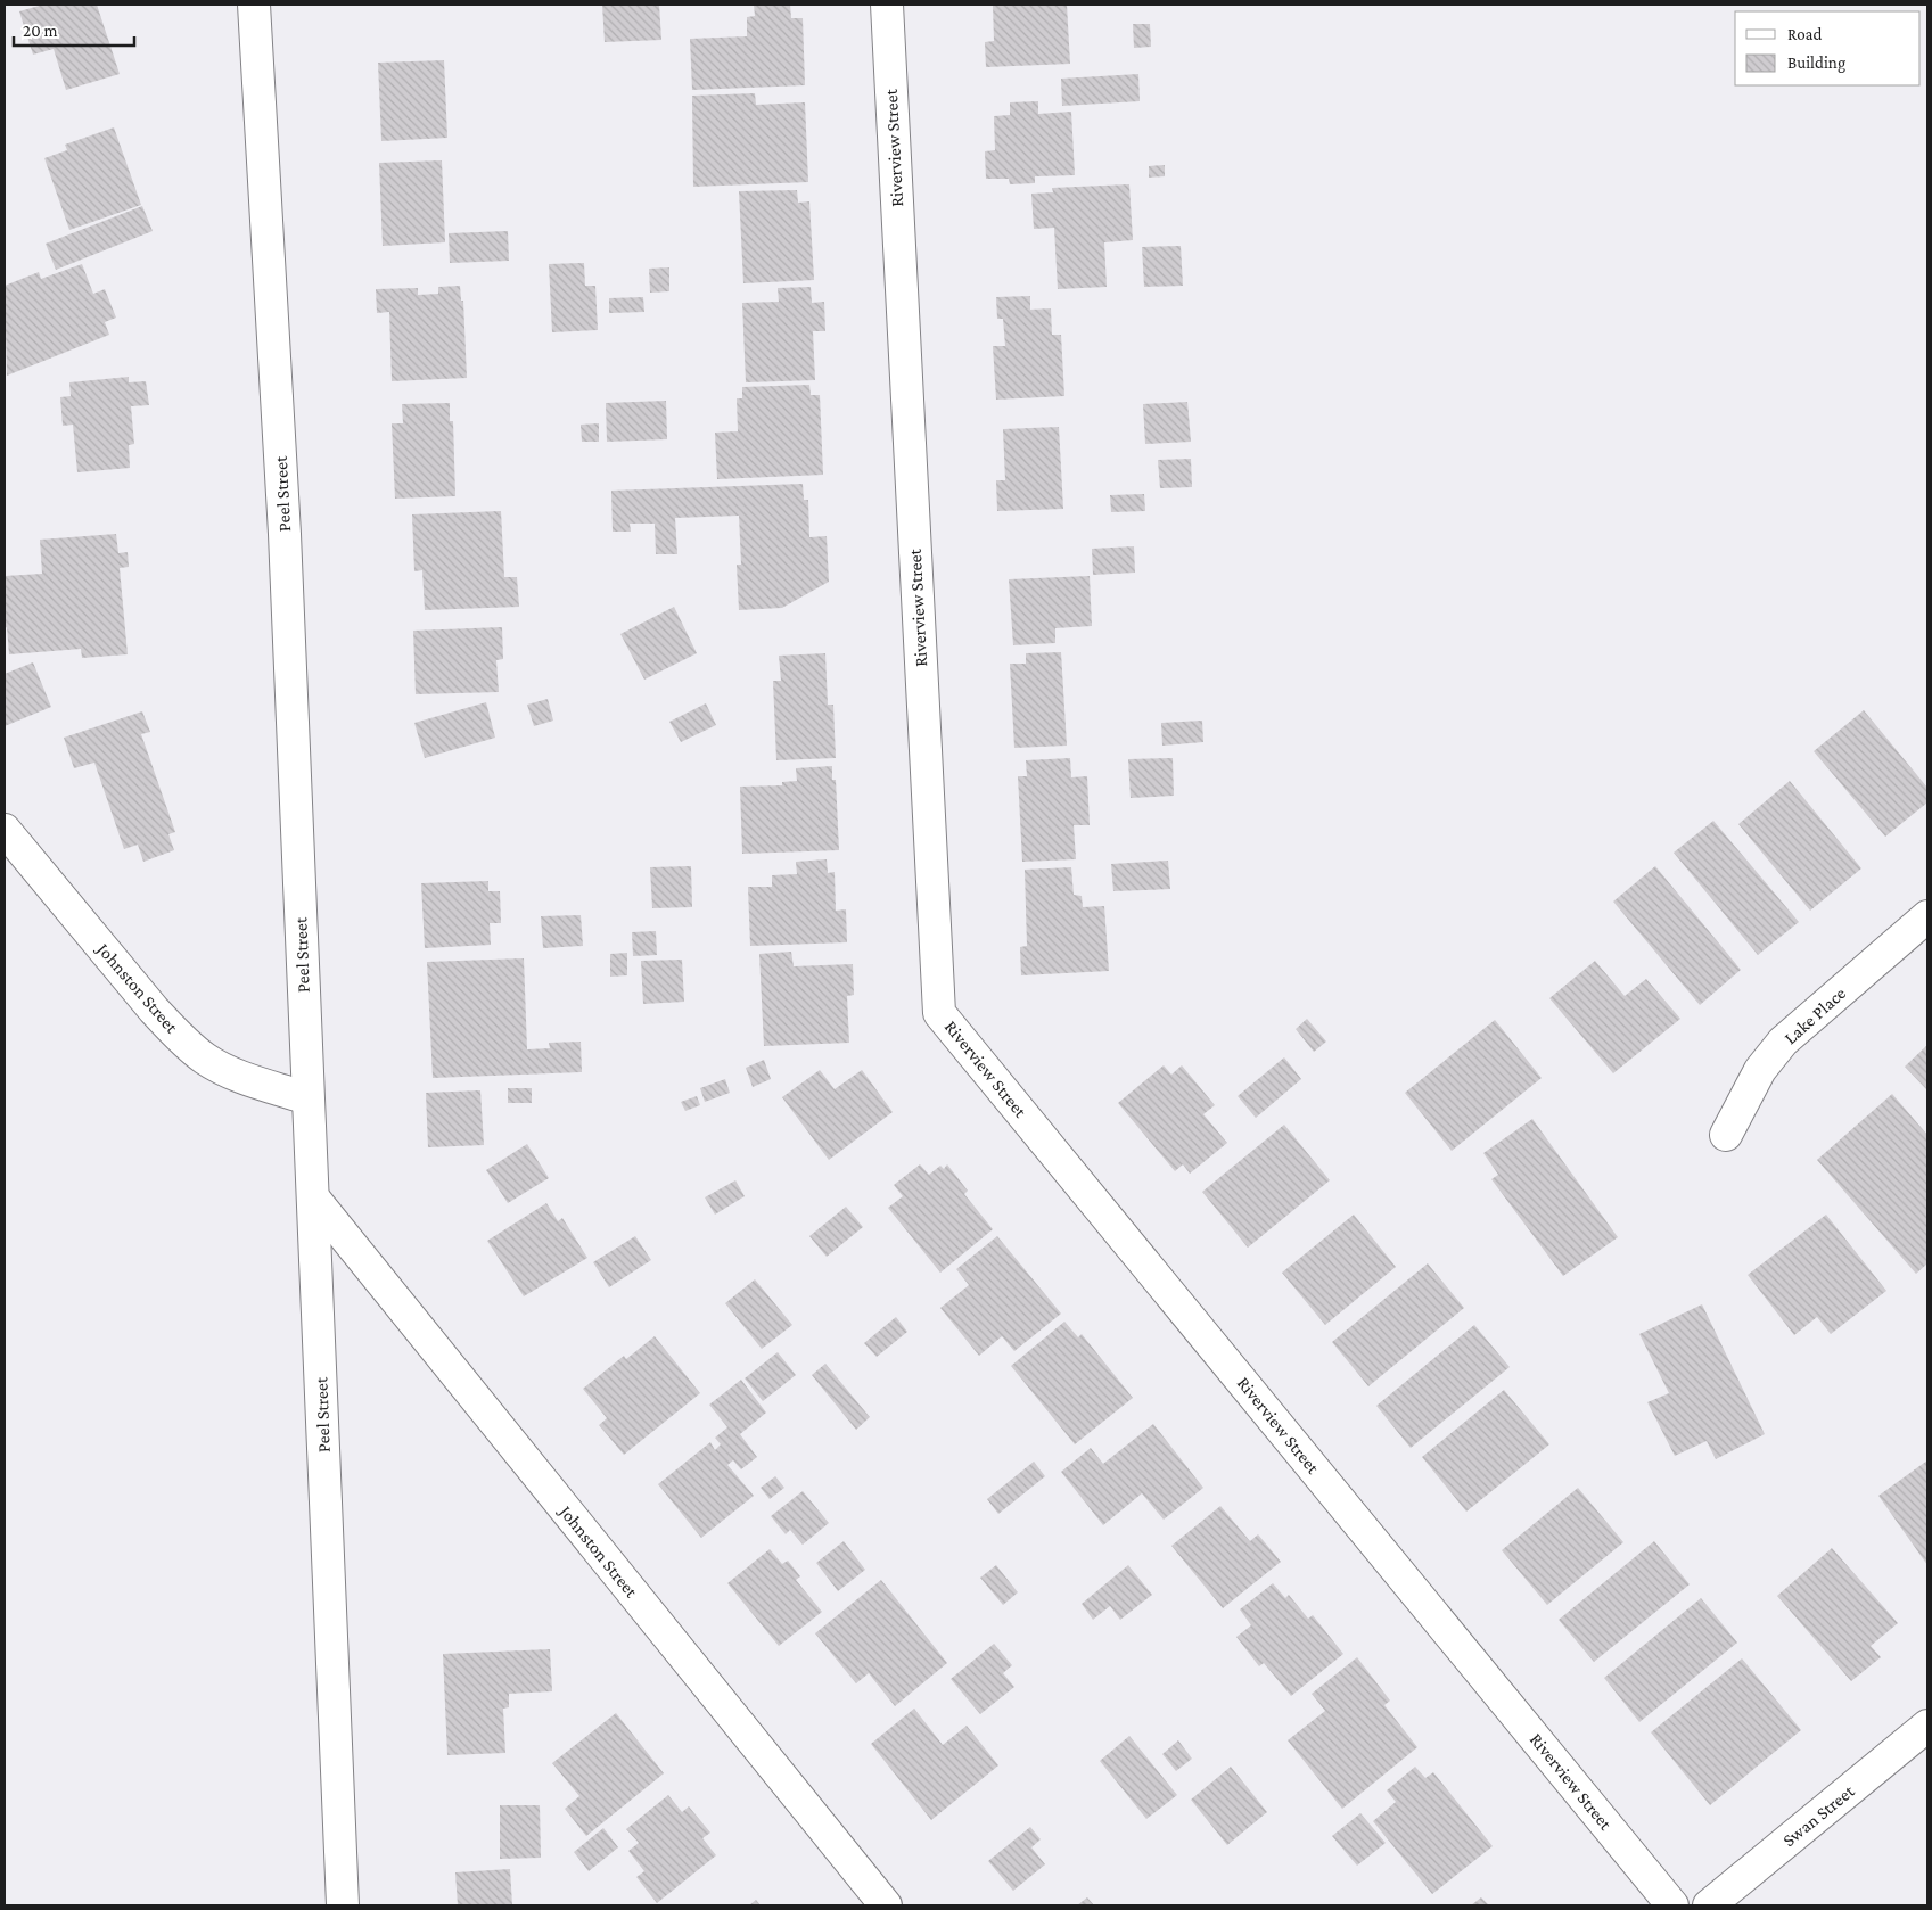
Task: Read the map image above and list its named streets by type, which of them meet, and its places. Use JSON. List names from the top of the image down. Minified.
{"streets":{"street":["Riverview Street","Peel Street","Johnston Street","Lake Place","Swan Street"]},"crossings":[["Peel Street","Johnston Street"]],"legend":["Road","Building"],"scale_bar":"20 m"}
